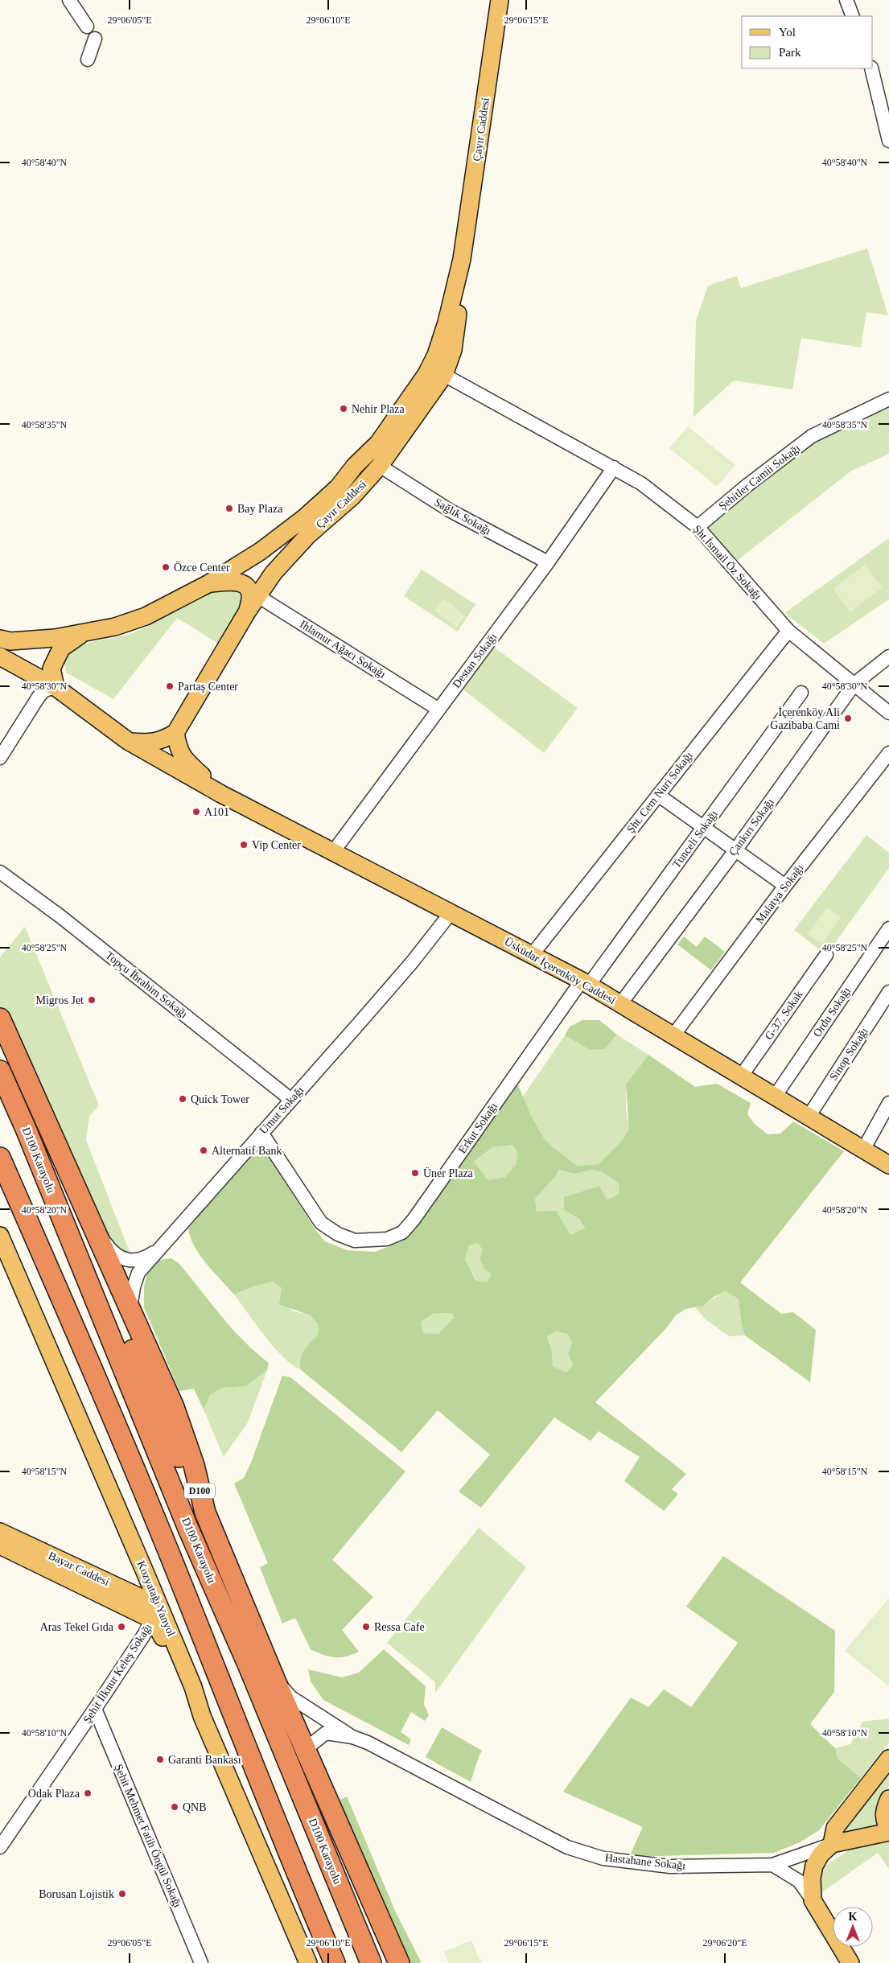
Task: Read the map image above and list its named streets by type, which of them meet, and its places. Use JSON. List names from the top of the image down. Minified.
{"streets":{"highway":["D100 Karayolu","D100"],"main road":["Çayır Caddesi","Üsküdar İçerenköy Caddesi","Bayar Caddesi","Kozyatağı Yanyol","Hastahane Sokağı"],"street":["Şehitler Camii Sokağı","Sağlık Sokağı","Şht.İsmail Öz Sokağı","Ihlamur Ağacı Sokağı","Destan Sokağı","Şht. Cem Nuri Sokağı","Çankırı Sokağı","Tunceli Sokağı","Malatya Sokağı","Topçu İbrahim Sokağı","Ordu Sokağı","G-37. Sokak","Sinop Sokağı","Umut Sokağı","Erkut Sokağı","Şehit İlknur Keleş Sokağı","Şehit Mehmet Fatih Öngül Sokağı"]},"crossings":[["Çayır Caddesi","Sağlık Sokağı"],["Çayır Caddesi","Şht.İsmail Öz Sokağı"],["Çayır Caddesi","Ihlamur Ağacı Sokağı"],["Şehitler Camii Sokağı","Şht.İsmail Öz Sokağı"],["Sağlık Sokağı","Destan Sokağı"],["Şht.İsmail Öz Sokağı","Destan Sokağı"],["Şht.İsmail Öz Sokağı","Şht. Cem Nuri Sokağı"],["Şht.İsmail Öz Sokağı","Çankırı Sokağı"],["Ihlamur Ağacı Sokağı","Destan Sokağı"],["Destan Sokağı","Üsküdar İçerenköy Caddesi"],["Şht. Cem Nuri Sokağı","Üsküdar İçerenköy Caddesi"],["Çankırı Sokağı","Üsküdar İçerenköy Caddesi"],["Tunceli Sokağı","Üsküdar İçerenköy Caddesi"],["Tunceli Sokağı","Erkut Sokağı"],["Malatya Sokağı","Üsküdar İçerenköy Caddesi"],["Üsküdar İçerenköy Caddesi","Ordu Sokağı"],["Üsküdar İçerenköy Caddesi","G-37. Sokak"],["Üsküdar İçerenköy Caddesi","Sinop Sokağı"],["Üsküdar İçerenköy Caddesi","Umut Sokağı"],["Üsküdar İçerenköy Caddesi","Erkut Sokağı"],["Topçu İbrahim Sokağı","Umut Sokağı"],["Umut Sokağı","Erkut Sokağı"],["Umut Sokağı","D100"],["D100","Hastahane Sokağı"],["Bayar Caddesi","Kozyatağı Yanyol"],["Bayar Caddesi","Şehit İlknur Keleş Sokağı"],["Kozyatağı Yanyol","Şehit İlknur Keleş Sokağı"],["Şehit İlknur Keleş Sokağı","Şehit Mehmet Fatih Öngül Sokağı"]],"places":["Nehir Plaza","Bay Plaza","Özce Center","Partaş Center","İçerenköy Ali Gazibaba Cami","A101","Vip Center","Migros Jet","Quick Tower","Alternatif Bank","Üner Plaza","Aras Tekel Gıda","Ressa Cafe","Garanti Bankası","Odak Plaza","QNB","Borusan Lojistik"],"legend":["Yol","Park"],"north":"top","coordinates":["29°06'05\"E","29°06'10\"E","29°06'15\"E","40°58'40\"N","40°58'35\"N","40°58'30\"N","40°58'25\"N","40°58'20\"N","40°58'15\"N","40°58'10\"N","29°06'20\"E"]}
